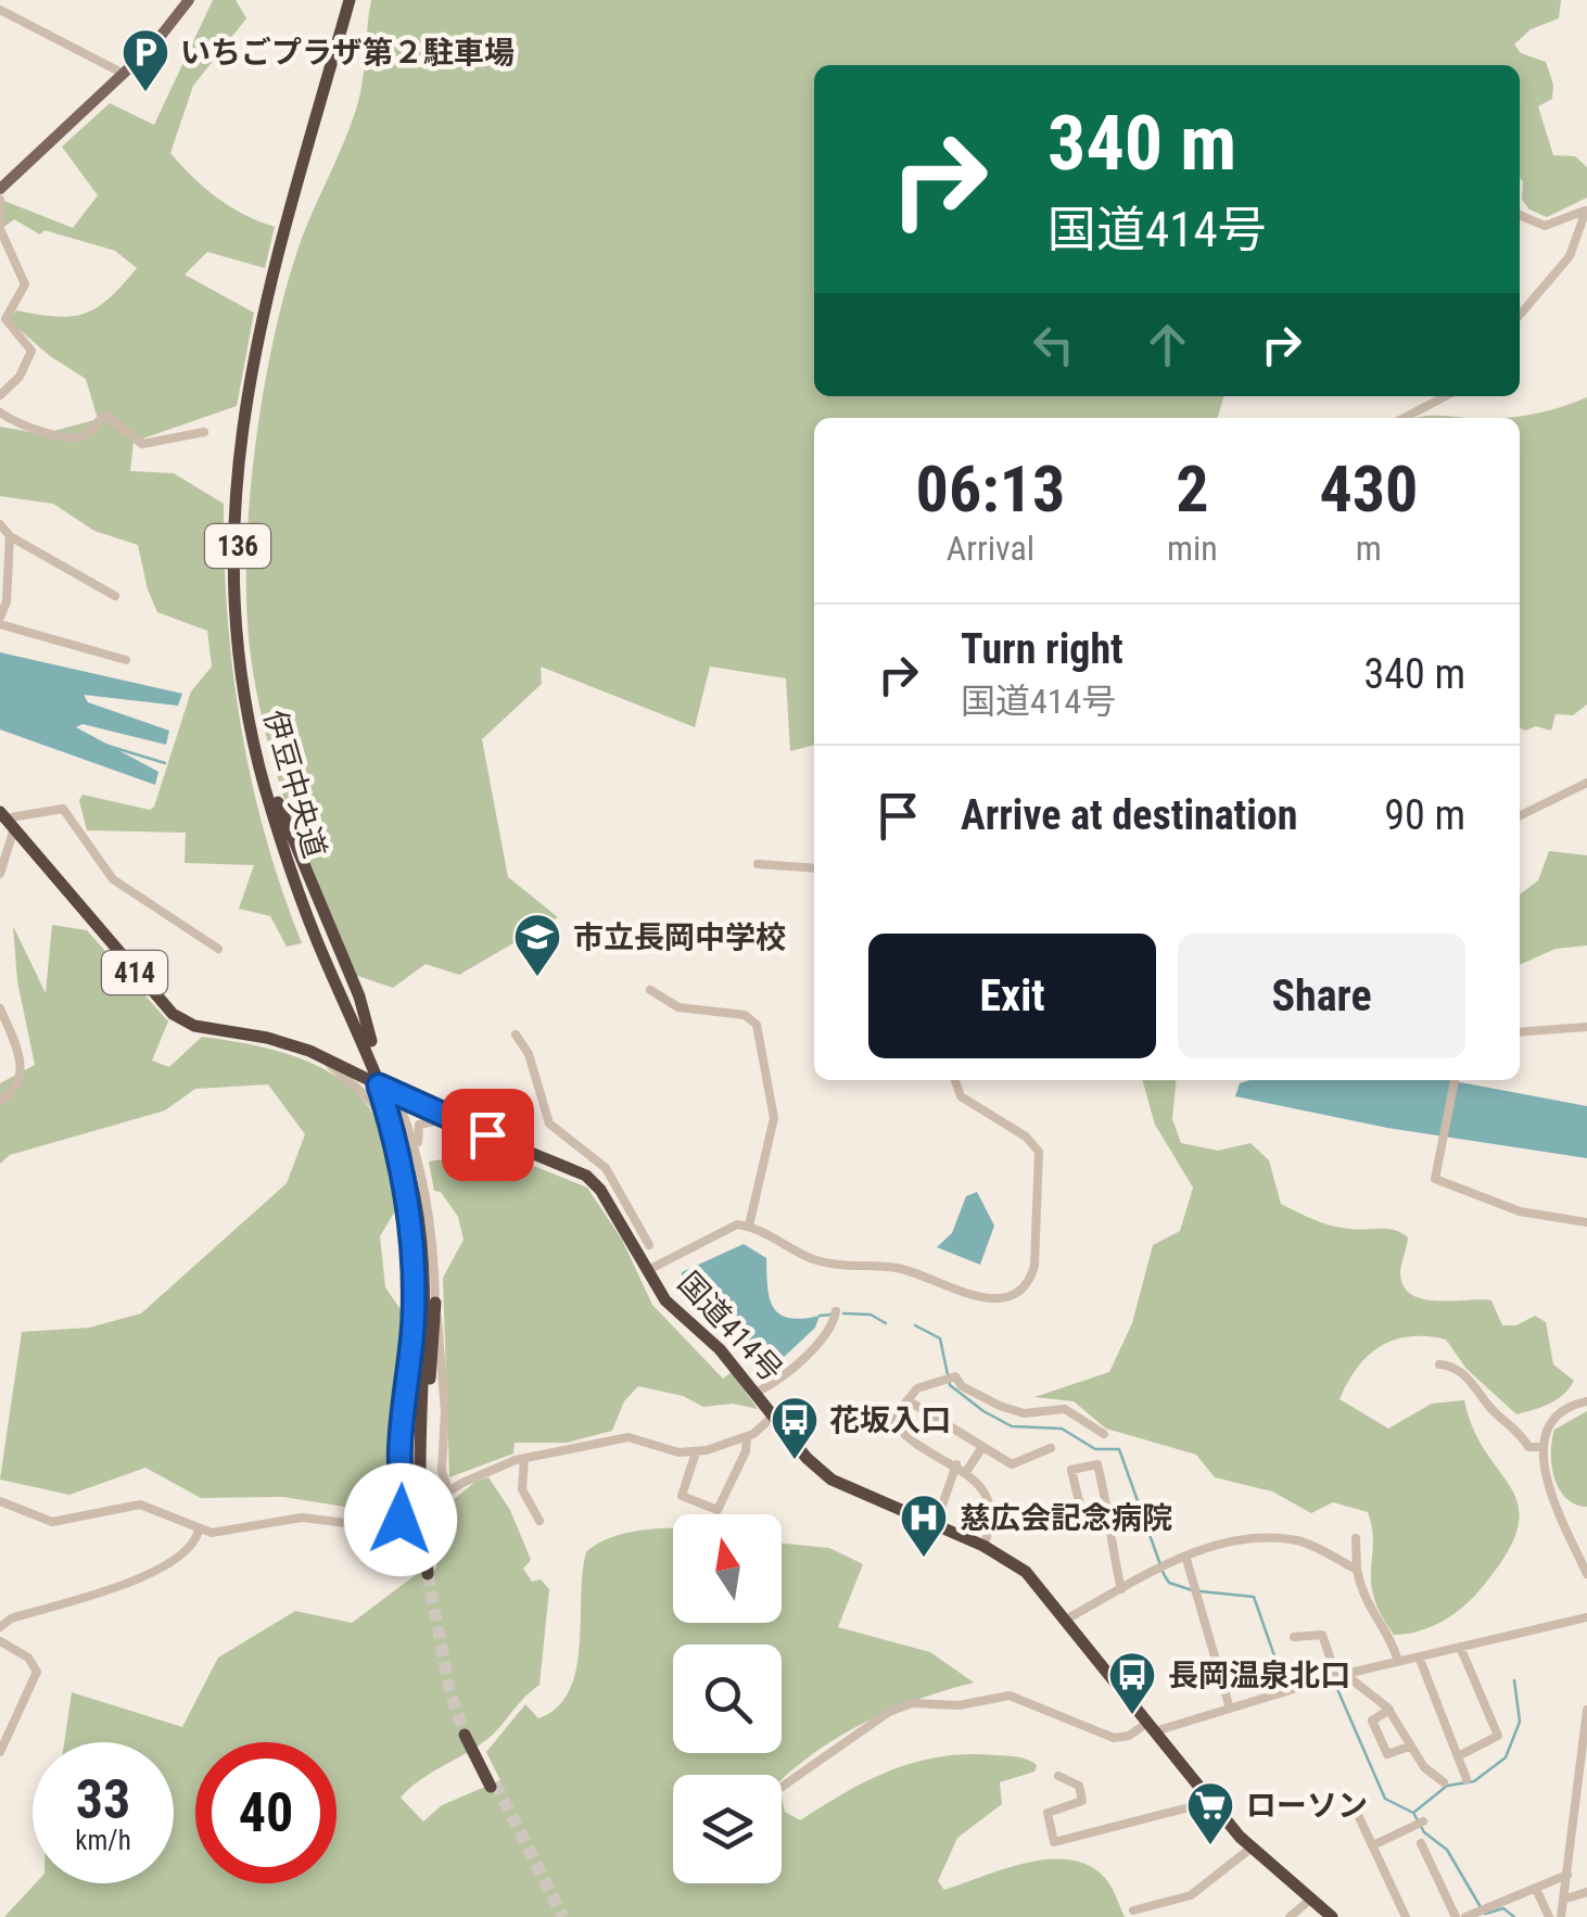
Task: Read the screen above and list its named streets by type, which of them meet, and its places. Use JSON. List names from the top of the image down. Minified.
{"streets":{"highway":["136","伊豆中央道","414","国道414号"]},"places":{"parking":["いちごプラザ第２駐車場"],"school or university":["市立長岡中学校"],"bus stop":["花坂入口","長岡温泉北口"],"hospital":["慈広会記念病院"],"supermarket":["ローソン"]},"north":"top","page":{"turn":["340 m","国道414号"],"eta":["06:13","Arrival","2","min","430","m"],"list":[{"name":"Turn right","note":"国道414号","value":"340 m"},{"name":"Arrive at destination","value":"90 m"}],"buttons":["Exit","Share"],"speed":"33 km/h","limit":"40"}}
